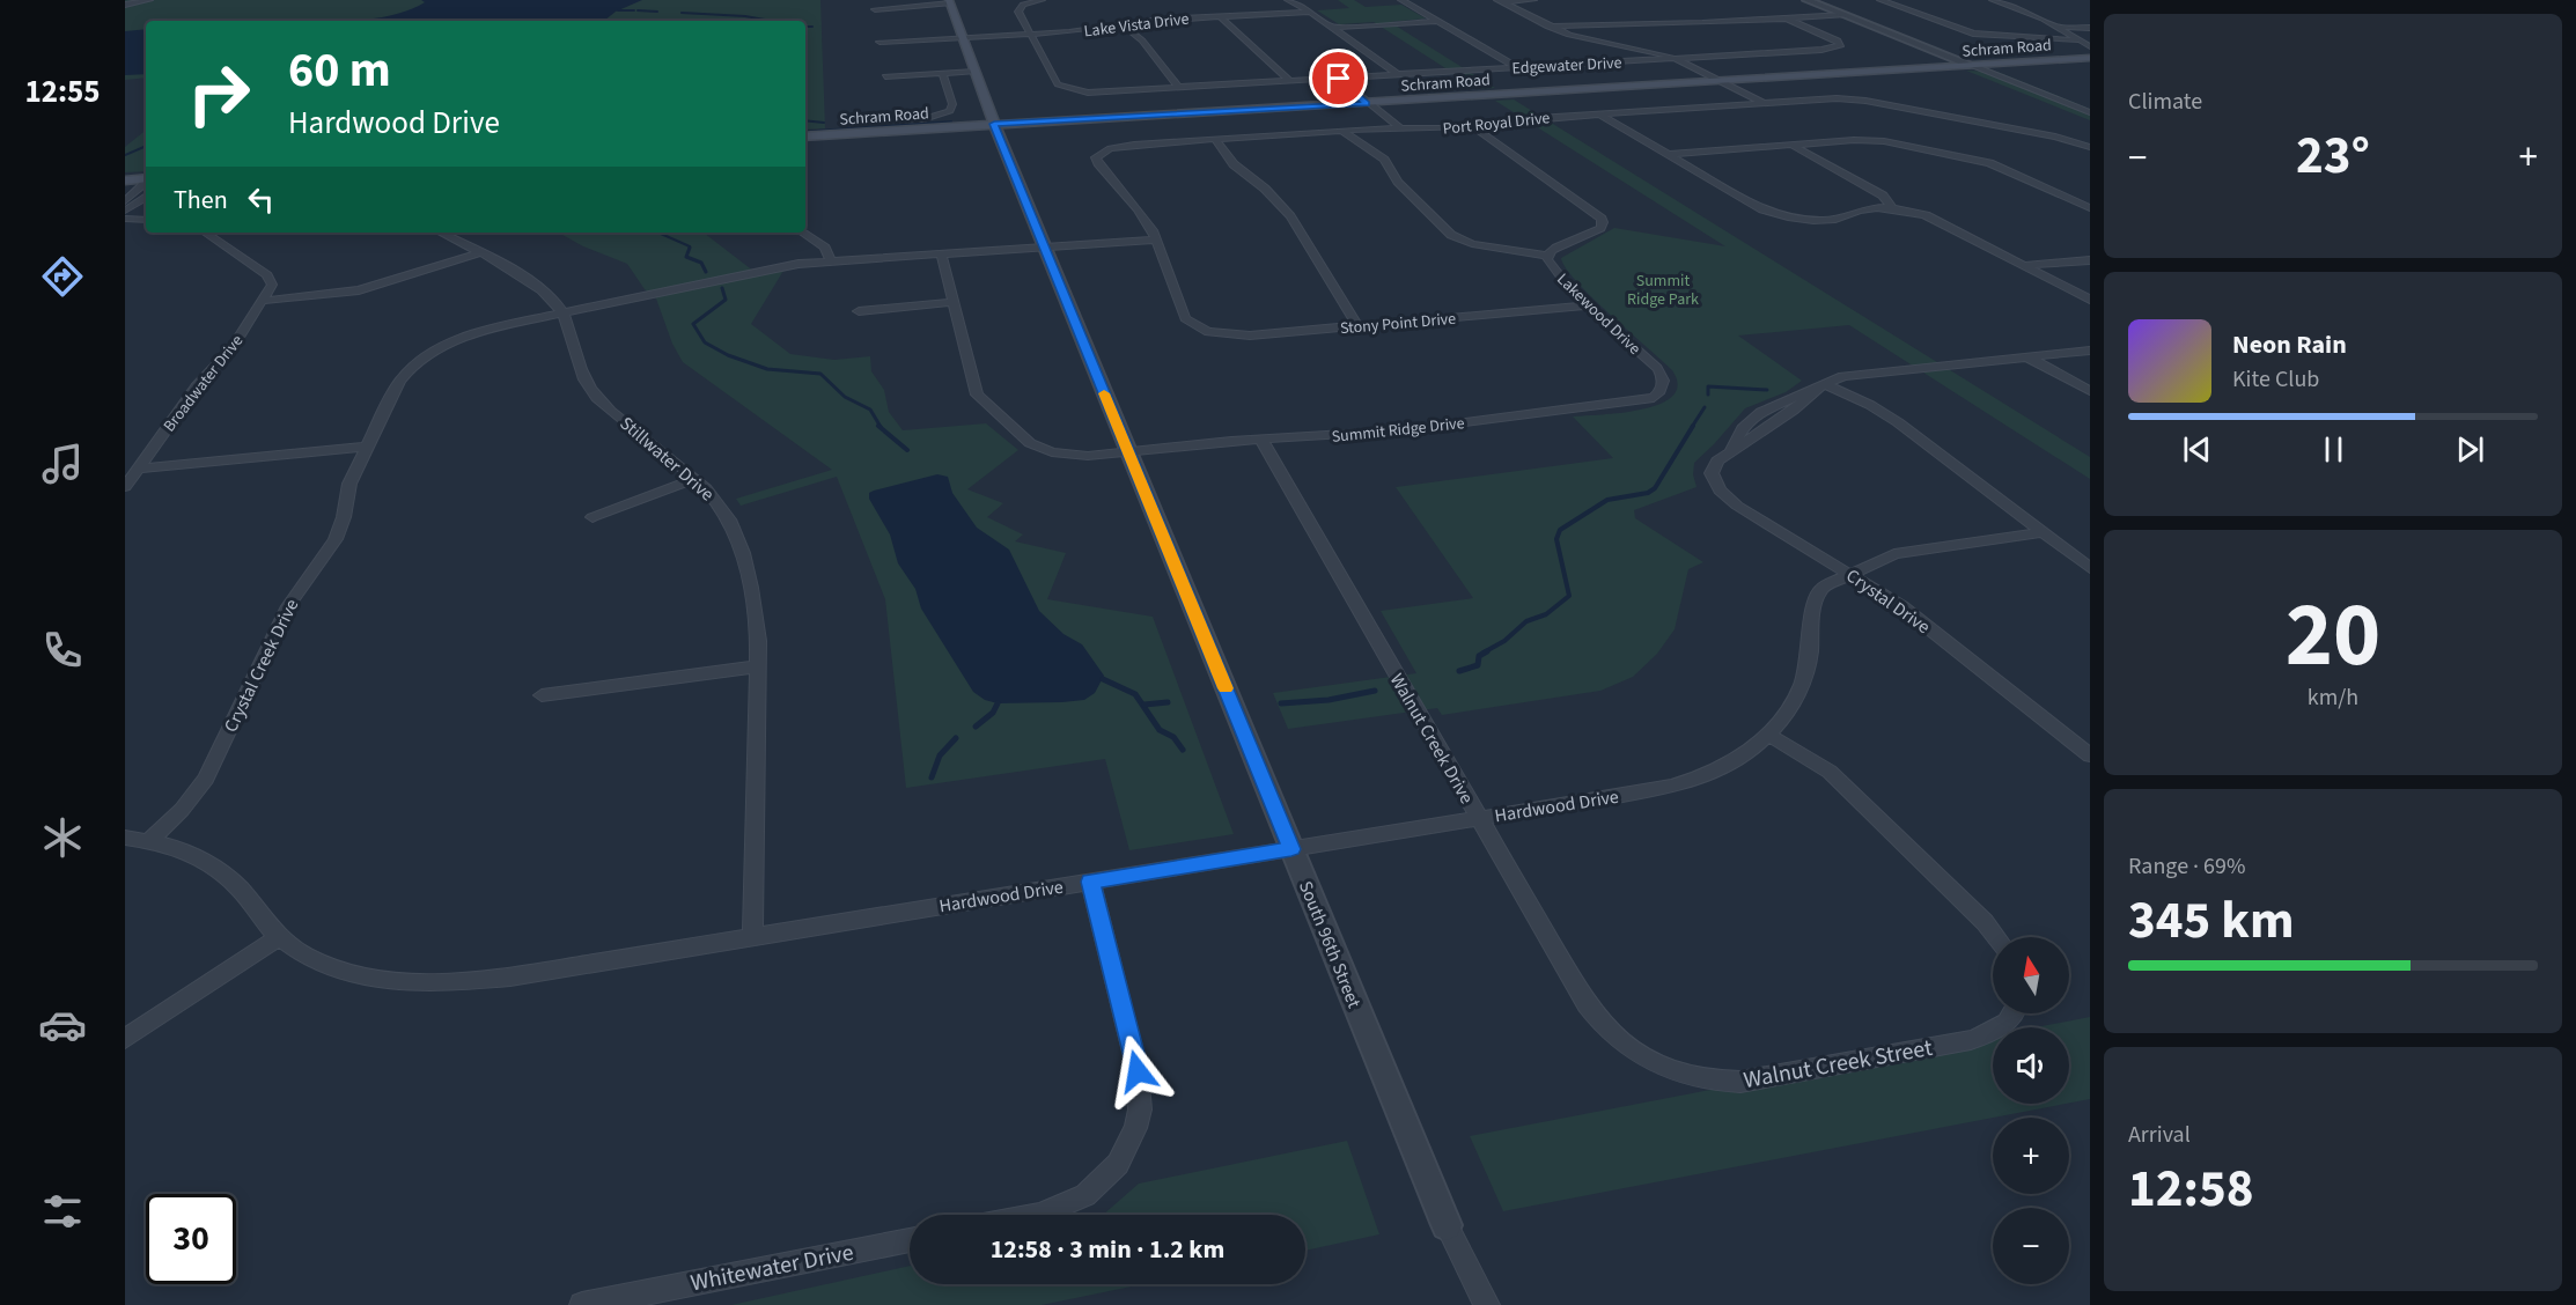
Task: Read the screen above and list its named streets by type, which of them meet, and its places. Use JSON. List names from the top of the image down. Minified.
{"streets":{"main road":["Schram Road","South 96th Street"],"street":["Lake Vista Drive","Edgewater Drive","Port Royal Drive","Lakewood Drive","Stony Point Drive","Broadwater Drive","Summit Ridge Drive","Stillwater Drive","Crystal Drive","Crystal Creek Drive","Walnut Creek Drive","Hardwood Drive","Walnut Creek Street","Whitewater Drive"]},"crossings":[["Lake Vista Drive","Edgewater Drive"],["Lake Vista Drive","South 96th Street"],["Schram Road","South 96th Street"],["Port Royal Drive","Lakewood Drive"],["Port Royal Drive","Stony Point Drive"],["Port Royal Drive","Crystal Creek Drive"],["Lakewood Drive","Stony Point Drive"],["Lakewood Drive","Summit Ridge Drive"],["Stony Point Drive","Crystal Creek Drive"],["Summit Ridge Drive","Crystal Creek Drive"],["Summit Ridge Drive","Walnut Creek Drive"],["Summit Ridge Drive","South 96th Street"],["Stillwater Drive","Crystal Creek Drive"],["Stillwater Drive","Hardwood Drive"],["Crystal Drive","Hardwood Drive"],["Crystal Creek Drive","Hardwood Drive"],["Crystal Creek Drive","South 96th Street"],["Walnut Creek Drive","Hardwood Drive"],["Walnut Creek Drive","Walnut Creek Street"],["Hardwood Drive","South 96th Street"]],"parks":["Summit Ridge Park"],"north":"top","page":{"tabs":"12:55","tile":["Climate",["20","km/h"],["Range · 69%","345 km"],["Arrival","12:58"]],"turn":["60 m","Hardwood Drive"],"heat":["−","23°","+"],"then":"Then","song":["Neon Rain","Kite Club"],"map_buttons":["+","−"],"limit":"30","trip":"12:58 · 3 min · 1.2 km"}}
